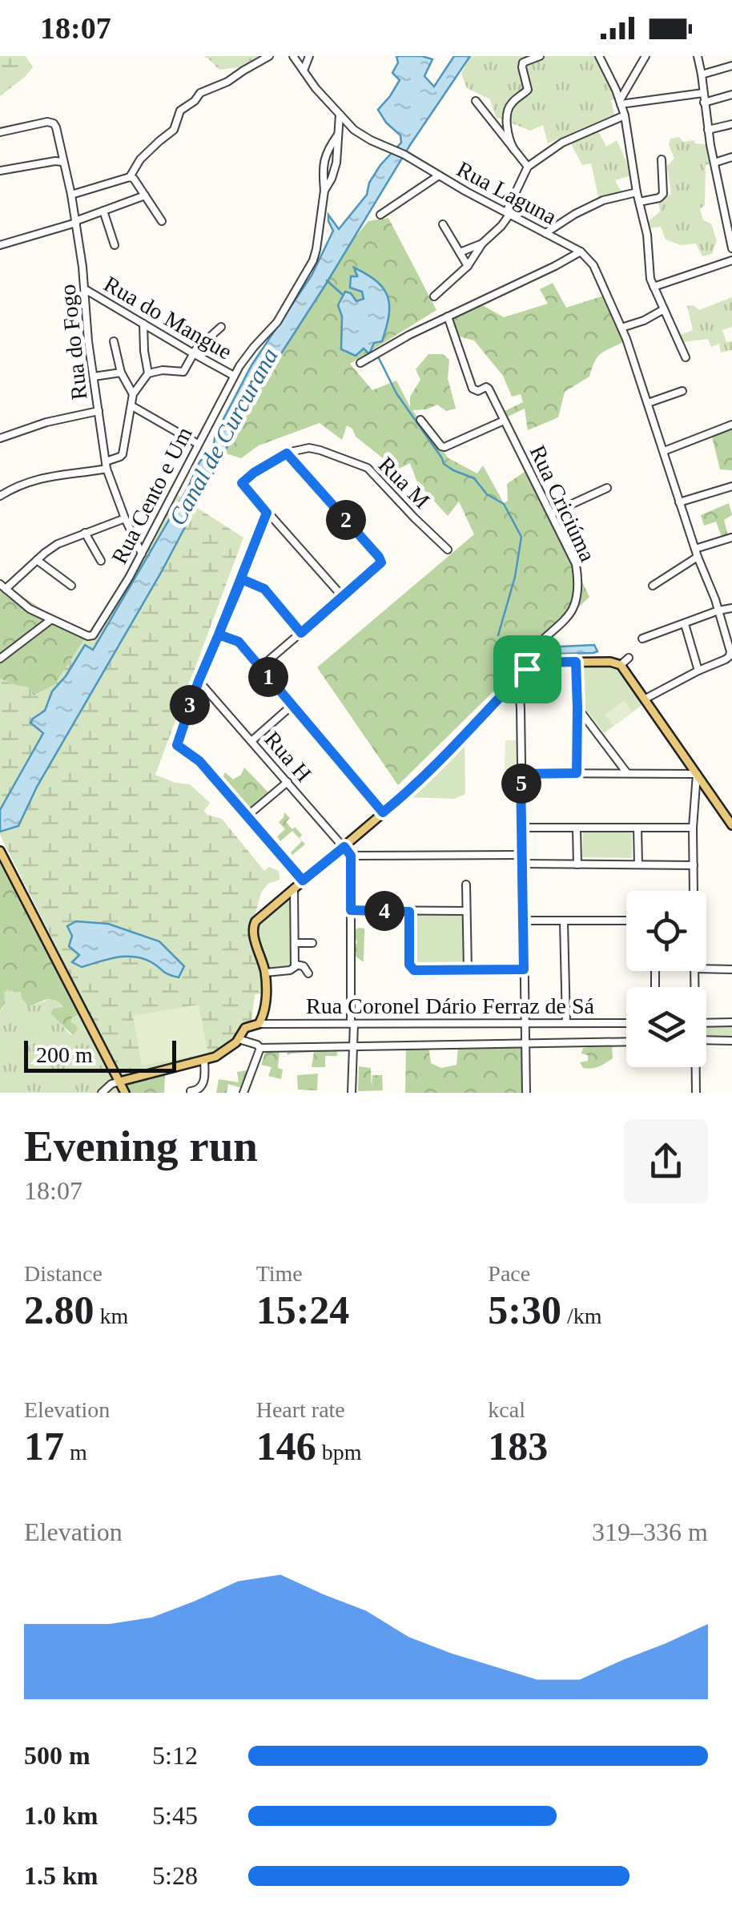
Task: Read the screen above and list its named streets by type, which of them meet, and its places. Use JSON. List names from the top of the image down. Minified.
{"streets":{"street":["Rua Laguna","Rua do Mangue","Rua do Fogo","Rua M","Rua Cento e Um","Rua Criciúma","Rua H","Rua Coronel Dário Ferraz de Sá"]},"crossings":[["Rua do Mangue","Rua do Fogo"],["Rua do Mangue","Rua Cento e Um"],["Rua do Fogo","Rua Cento e Um"]],"water":["Canal de Curcurana"],"scale_bar":"200 m","page":{"status":"18:07","pins":["2","1","3","5","4"],"scale":"200 m","heading":["Evening run","18:07"],"stats":[["Distance","2.80 km"],["Time","15:24"],["Pace","5:30 /km"],["Elevation","17 m"],["Heart rate","146 bpm"],["kcal","183"]],"chart":["Elevation","319–336 m"],"list":[{"name":"500 m","note":"5:12"},{"name":"1.0 km","note":"5:45"},{"name":"1.5 km","note":"5:28"}]}}
